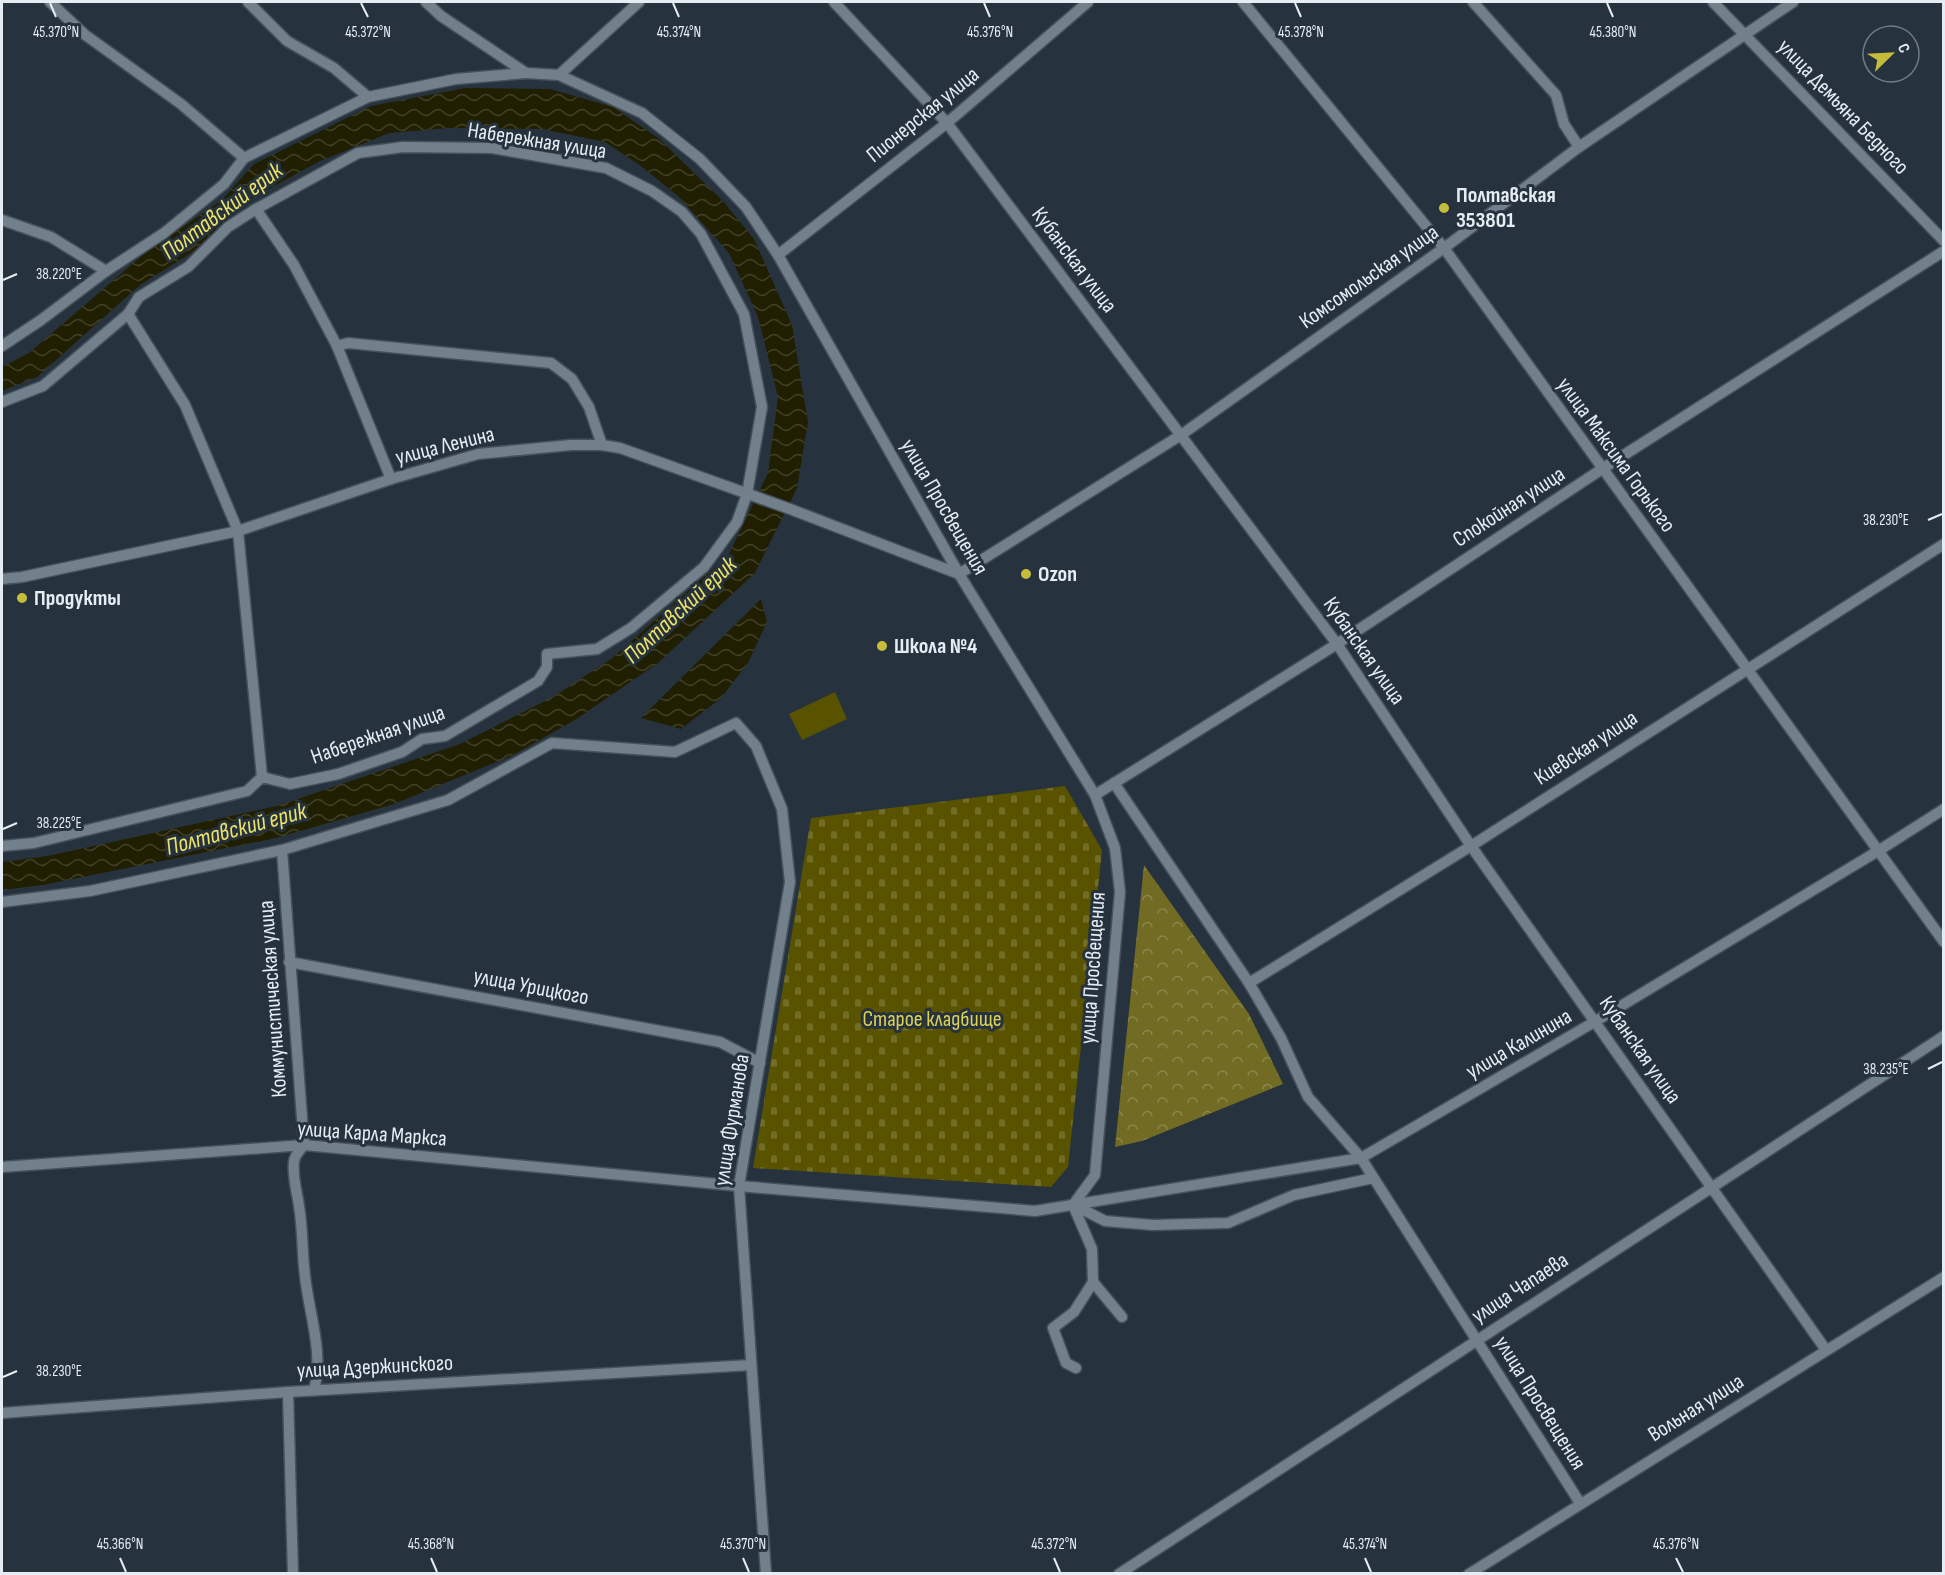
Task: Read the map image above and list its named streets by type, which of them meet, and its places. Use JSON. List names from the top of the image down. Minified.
{"streets":{"street":["улица Демьяна Бедного","Пионерская улица","Набережная улица","Кубанская улица","Комсомольская улица","улица Ленина","улица Максима Горького","улица Просвещения","Спокойная улица","Киевская улица","улица Урицкого","Коммунистическая улица","улица Калинина","улица Фурманова","улица Карла Маркса","улица Чапаева","улица Дзержинского","Вольная улица"]},"crossings":[["улица Демьяна Бедного","Комсомольская улица"],["Пионерская улица","Кубанская улица"],["Пионерская улица","улица Просвещения"],["Набережная улица","улица Ленина"],["Кубанская улица","Комсомольская улица"],["Кубанская улица","Спокойная улица"],["Кубанская улица","Киевская улица"],["Кубанская улица","улица Калинина"],["Кубанская улица","улица Чапаева"],["Кубанская улица","Вольная улица"],["Комсомольская улица","улица Ленина"],["Комсомольская улица","улица Максима Горького"],["Комсомольская улица","улица Просвещения"],["улица Ленина","улица Просвещения"],["улица Максима Горького","Спокойная улица"],["улица Максима Горького","Киевская улица"],["улица Максима Горького","улица Калинина"],["улица Просвещения","Спокойная улица"],["улица Просвещения","Киевская улица"],["улица Просвещения","улица Калинина"],["улица Просвещения","улица Карла Маркса"],["улица Просвещения","улица Чапаева"],["улица Просвещения","Вольная улица"],["улица Урицкого","Коммунистическая улица"],["улица Урицкого","улица Фурманова"],["Коммунистическая улица","улица Фурманова"],["Коммунистическая улица","улица Карла Маркса"],["Коммунистическая улица","улица Дзержинского"],["улица Калинина","улица Карла Маркса"],["улица Фурманова","улица Карла Маркса"],["улица Фурманова","улица Дзержинского"]],"water":["Полтавский ерик"],"parks":["Старое кладбище"],"places":["Полтавская 353801","Ozon","Продукты","Школа №4"],"north":"top right","coordinates":["45.370°N","45.372°N","45.374°N","45.376°N","45.380°N","45.378°N","38.220°E","38.230°E","38.225°E","38.235°E","45.366°N","45.368°N"]}
